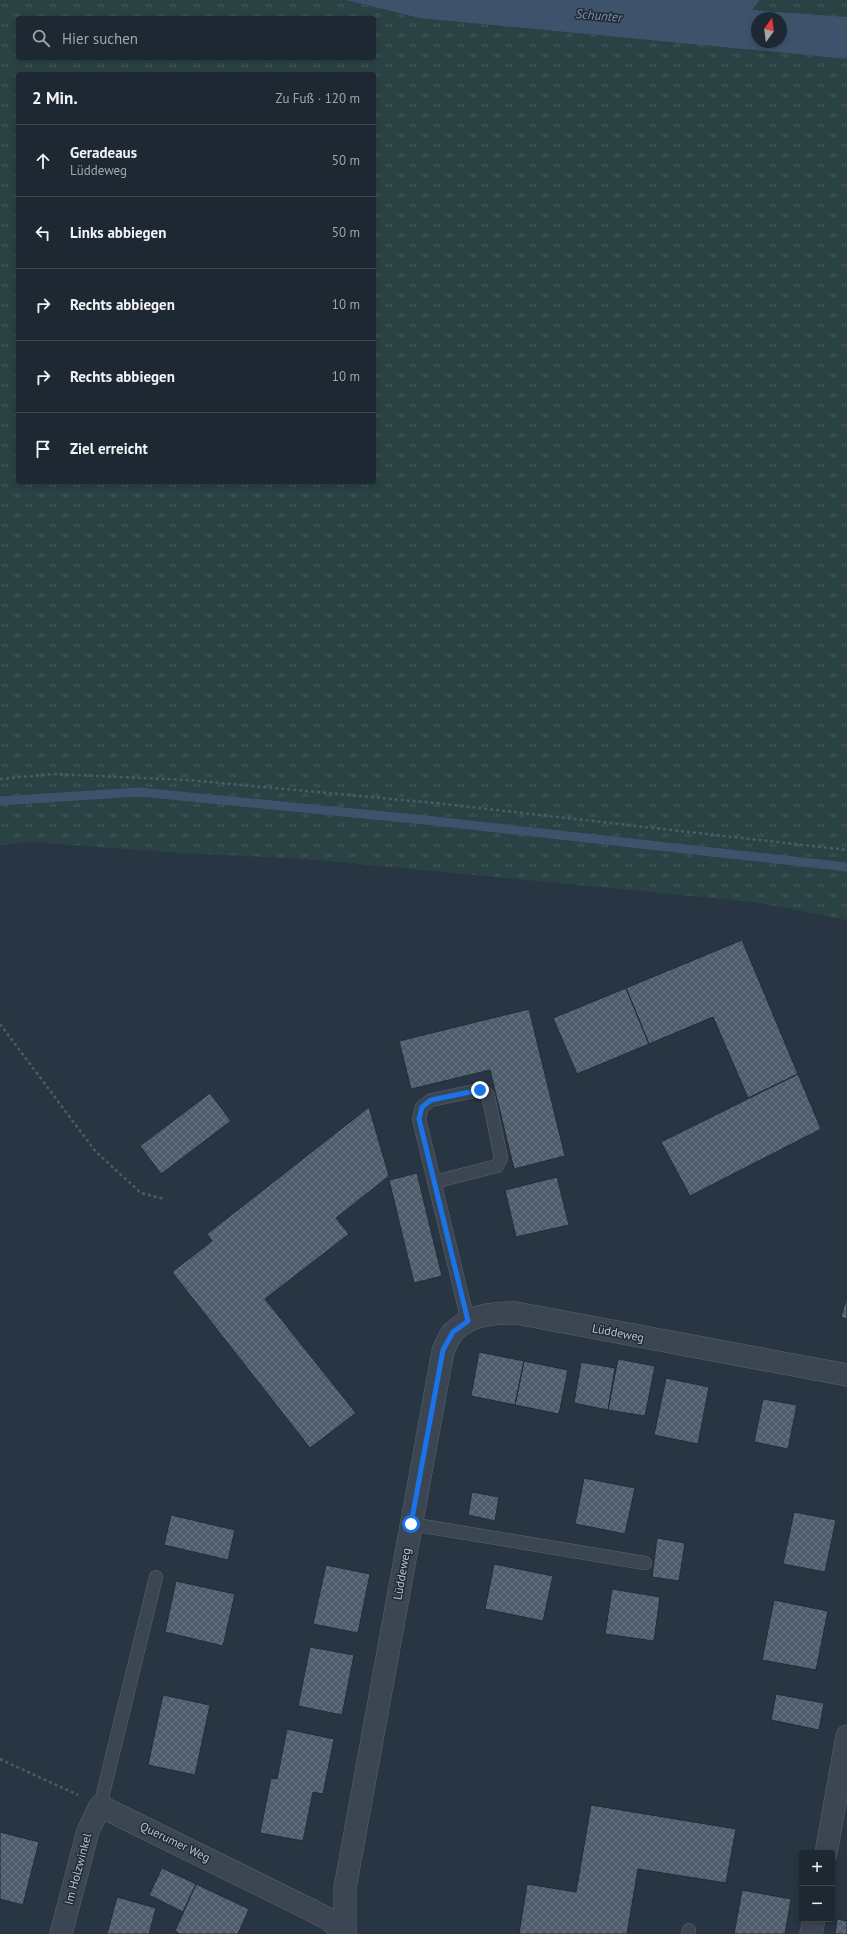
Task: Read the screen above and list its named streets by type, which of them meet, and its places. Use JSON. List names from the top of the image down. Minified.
{"streets":{"street":["Lüddeweg","Querumer Weg","Im Holzwinkel"]},"crossings":[["Lüddeweg","Querumer Weg"],["Querumer Weg","Im Holzwinkel"]],"water":["Schunter"],"north":"top","page":{"search":"Hier suchen","heading":["2 Min.","Zu Fuß · 120 m"],"list":[["Geradeaus","Lüddeweg","50 m"],["Links abbiegen","50 m"],["Rechts abbiegen","10 m"],["Rechts abbiegen","10 m"],"Ziel erreicht"],"map_buttons":["+","−"]}}
